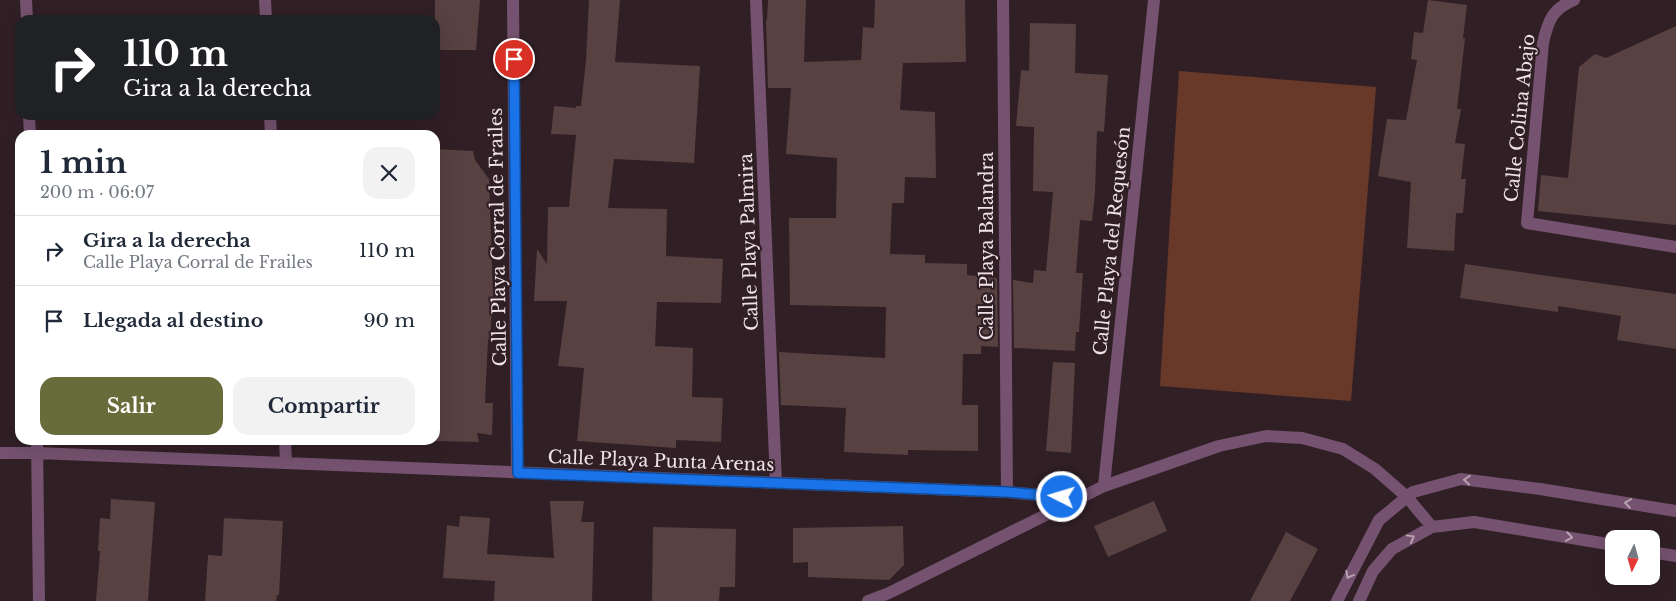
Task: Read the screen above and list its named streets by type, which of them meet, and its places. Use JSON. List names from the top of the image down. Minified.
{"streets":{"street":["Calle Colina Abajo","Calle Playa Corral de Frailes","Calle Playa del Requesón","Calle Playa Palmira","Calle Playa Balandra","Calle Playa Punta Arenas"]},"crossings":[["Calle Playa Corral de Frailes","Calle Playa Punta Arenas"],["Calle Playa Palmira","Calle Playa Punta Arenas"],["Calle Playa Balandra","Calle Playa Punta Arenas"]],"north":"bottom","page":{"turn":["110 m","Gira a la derecha"],"heading":["1 min","200 m · 06:07"],"list":[{"name":"Gira a la derecha","note":"Calle Playa Corral de Frailes","value":"110 m"},{"name":"Llegada al destino","value":"90 m"}],"buttons":["Salir","Compartir"]}}
